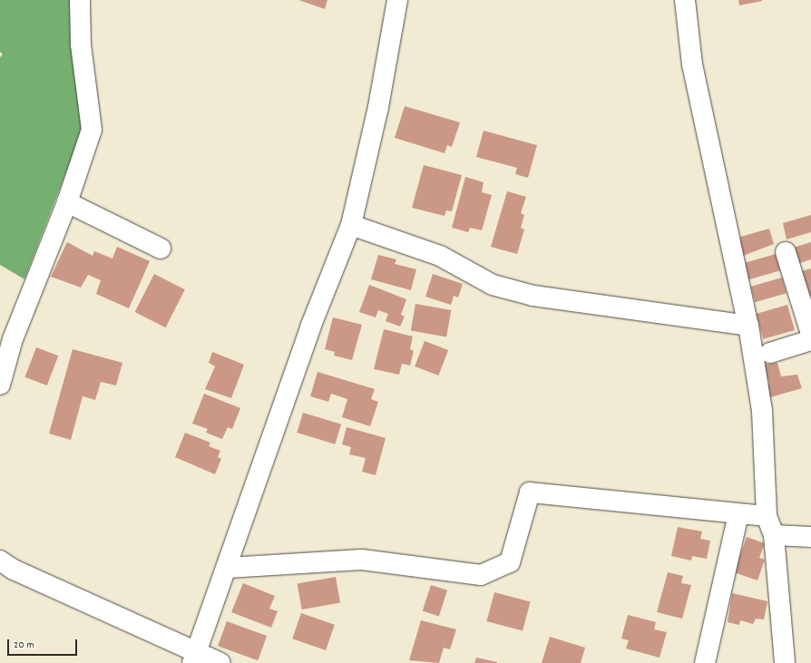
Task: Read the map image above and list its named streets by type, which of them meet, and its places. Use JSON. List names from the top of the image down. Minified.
{"scale_bar":"20 m"}
